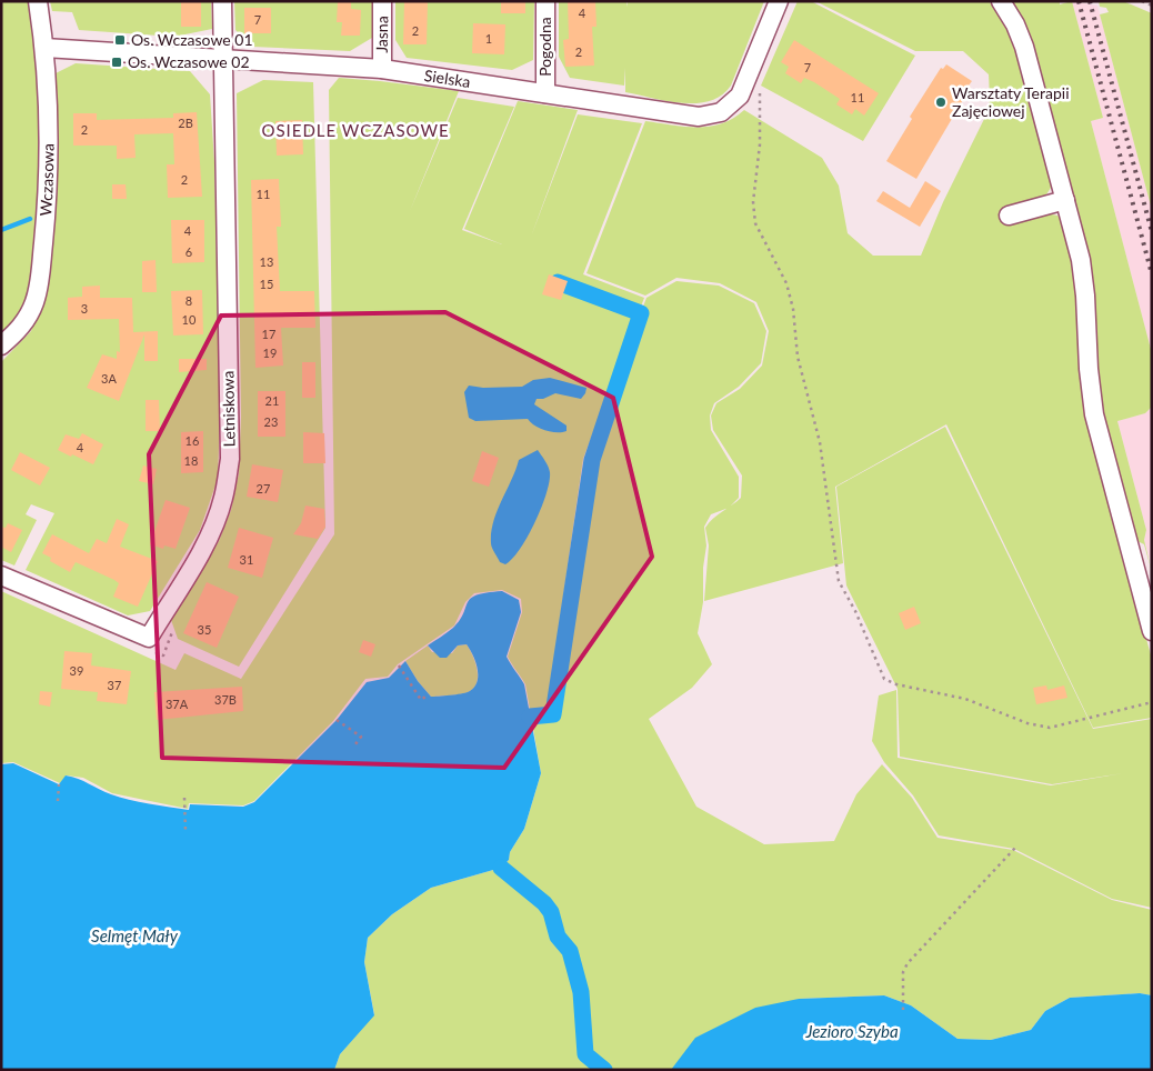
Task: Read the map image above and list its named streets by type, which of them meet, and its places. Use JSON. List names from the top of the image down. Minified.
{"streets":{"street":["Jasna","Pogodna","Sielska","Wczasowa","Letniskowa"]},"crossings":[["Jasna","Sielska"],["Pogodna","Sielska"],["Sielska","Wczasowa"],["Sielska","Letniskowa"]],"districts":["OSIEDLE WCZASOWE"],"water":["Selmęt Mały","Jezioro Szyba"],"places":{"transit":["Os. Wczasowe 01","Os. Wczasowe 02"],"other":["Warsztaty Terapii Zajęciowej"]},"house_numbers":["4","7","2","1","2","7","11","2B","2","2","11","4","6","13","15","8","3","10","17","19","3A","21","23","16","4","18","27","31","35","39","37","37B","37A"]}
